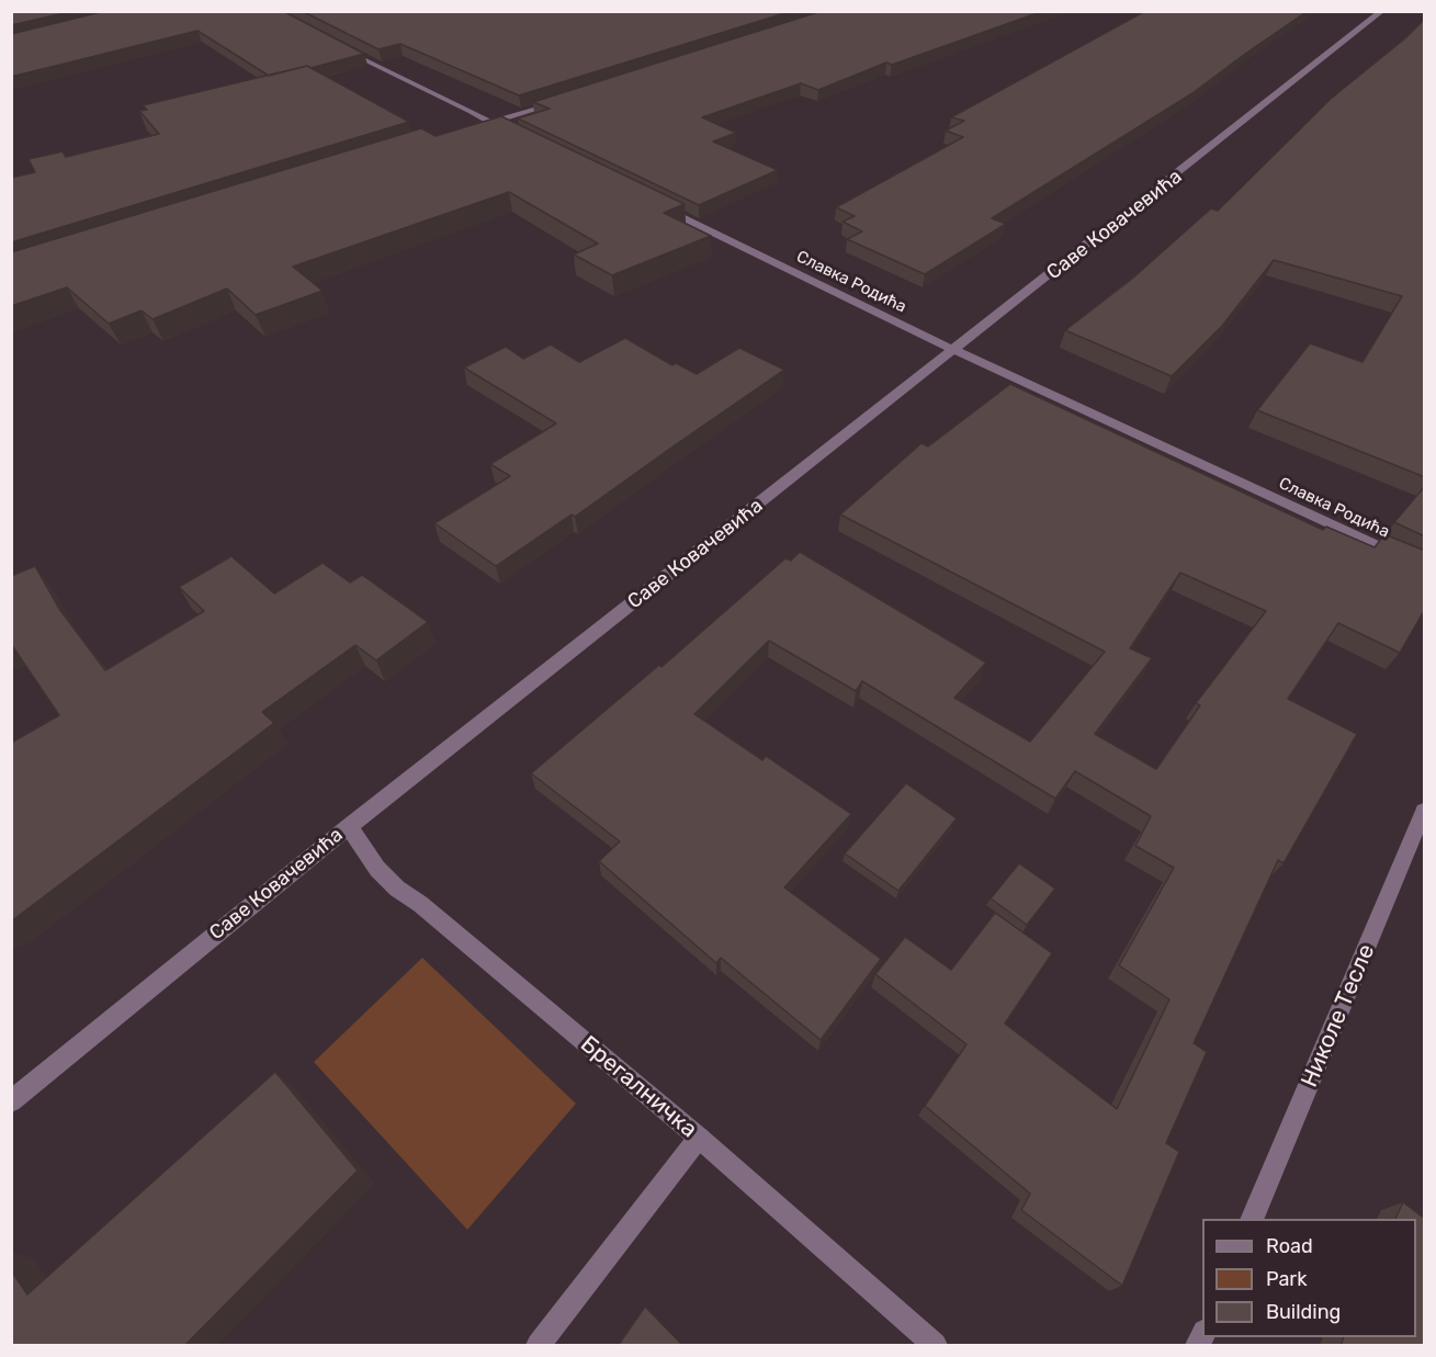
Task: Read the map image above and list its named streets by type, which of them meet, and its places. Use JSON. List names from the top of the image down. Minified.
{"streets":{"street":["Саве Ковачевића","Славка Родића","Николе Тесле","Брегалничка"]},"crossings":[["Саве Ковачевића","Славка Родића"],["Саве Ковачевића","Брегалничка"]],"legend":["Road","Park","Building"]}
